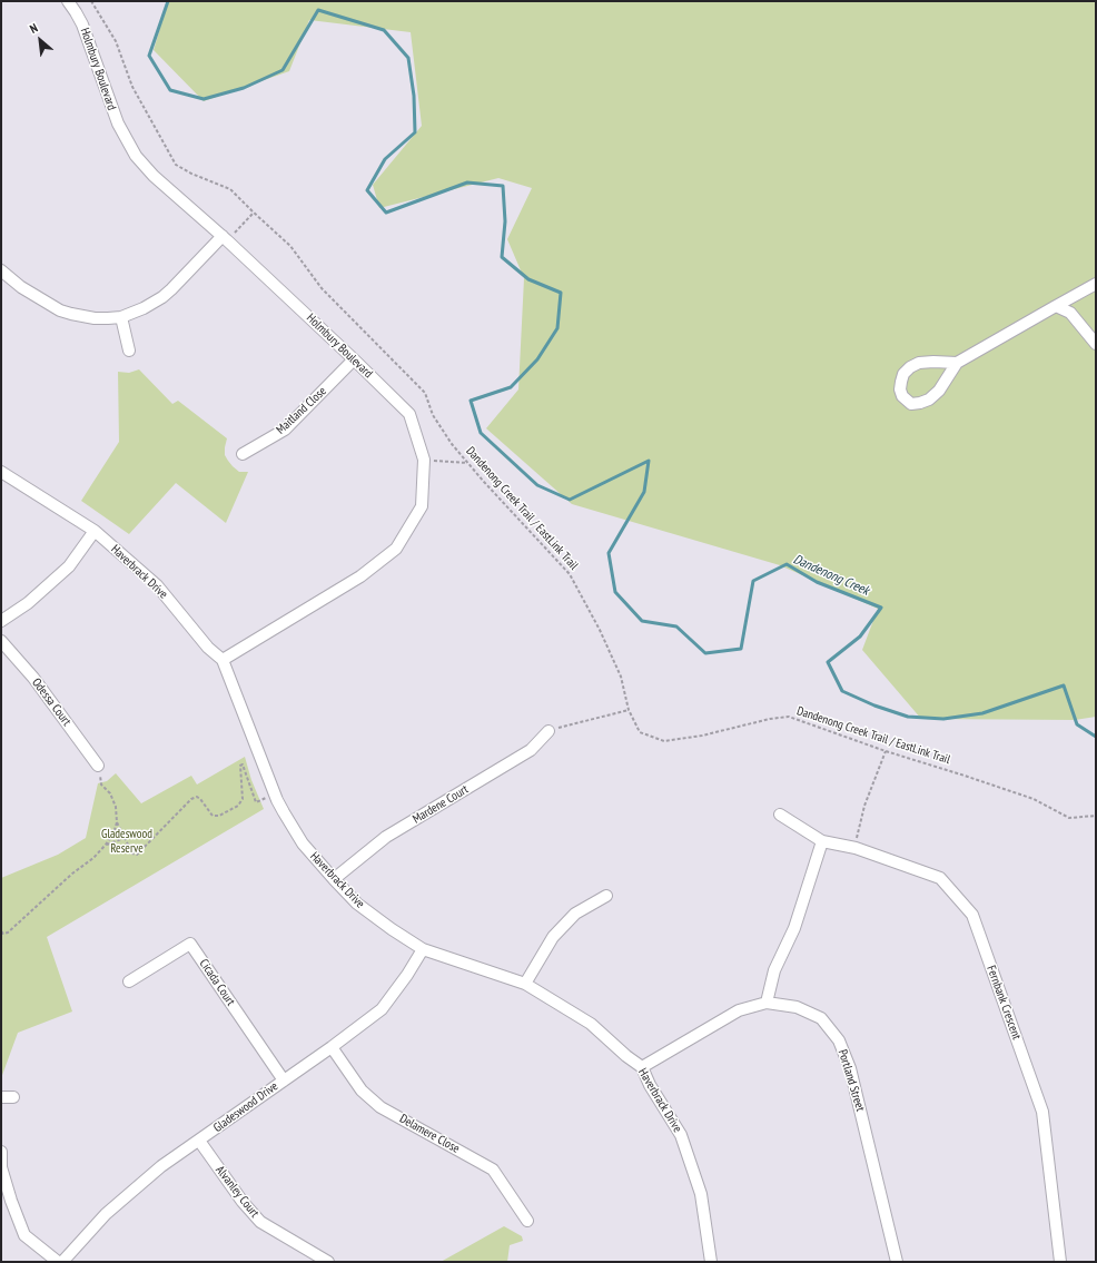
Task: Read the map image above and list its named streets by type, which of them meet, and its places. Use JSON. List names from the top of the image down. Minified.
{"streets":{"street":["Holmbury Boulevard","Maitland Close","Haverbrack Drive","Odessa Court","Mardene Court","Cicada Court","Fernbank Crescent","Portland Street","Gladeswood Drive","Delamere Close","Alvanley Court"],"path":["Dandenong Creek Trail / EastLink Trail"]},"crossings":[["Holmbury Boulevard","Maitland Close"],["Holmbury Boulevard","Haverbrack Drive"],["Haverbrack Drive","Mardene Court"],["Haverbrack Drive","Portland Street"],["Haverbrack Drive","Gladeswood Drive"],["Cicada Court","Gladeswood Drive"],["Gladeswood Drive","Delamere Close"],["Gladeswood Drive","Alvanley Court"]],"water":["Dandenong Creek"],"parks":["Gladeswood Reserve"],"north":"top left"}
